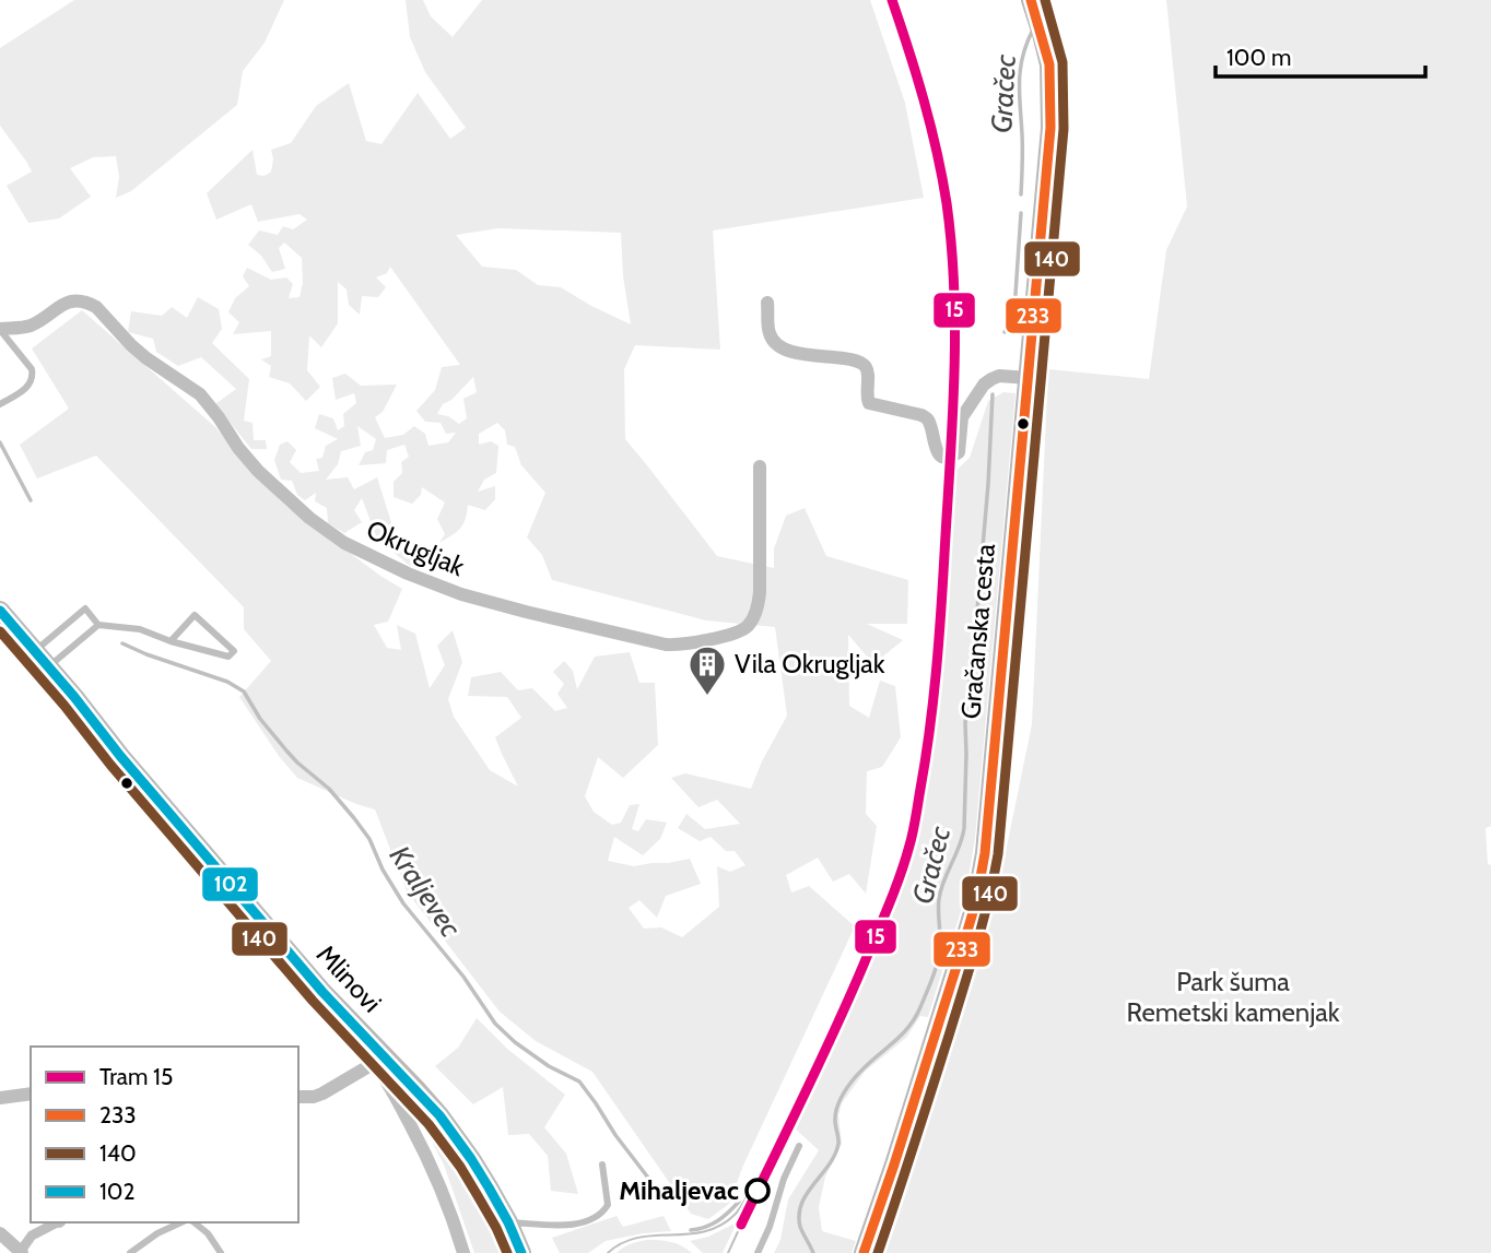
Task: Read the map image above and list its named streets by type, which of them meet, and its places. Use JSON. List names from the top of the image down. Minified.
{"streets":{"main road":["Gračanska cesta","Mlinovi"],"street":["Okrugljak"]},"water":["Gračec","Kraljevec"],"parks":["Park šuma Remetski kamenjak"],"places":{"building":["Vila Okrugljak"],"other":["Mihaljevac"]},"lines":["tram line 15","transit line 233","transit line 140","transit line 102"],"legend":["Tram 15","233","140","102"],"scale_bar":"100 m"}
